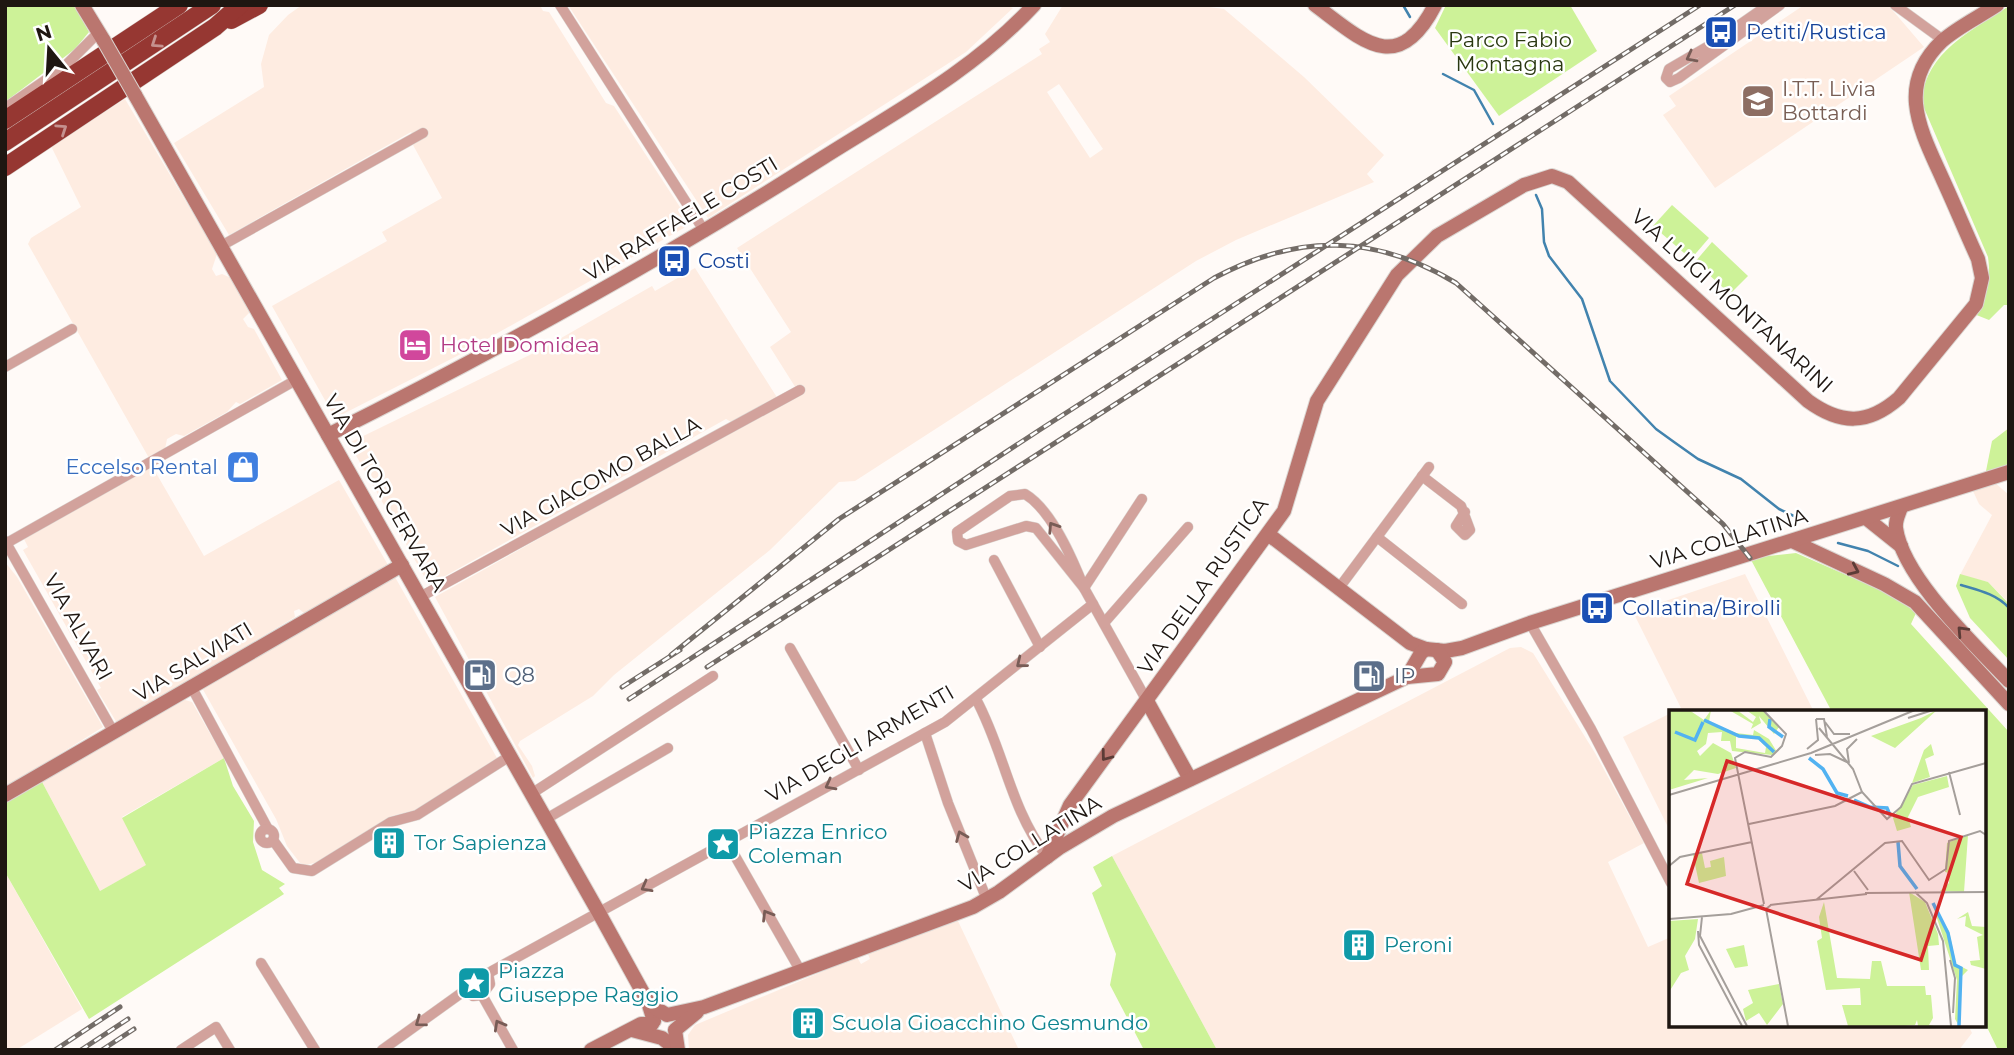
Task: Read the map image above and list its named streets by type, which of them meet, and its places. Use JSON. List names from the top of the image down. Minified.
{"streets":{"street":["VIA RAFFAELE COSTI","VIA LUIGI MONTANARINI","VIA GIACOMO BALLA","VIA DI TOR CERVARA","VIA COLLATINA","VIA DELLA RUSTICA","VIA ALVARI","VIA SALVIATI","VIA DEGLI ARMENTI"]},"crossings":[["VIA RAFFAELE COSTI","VIA DI TOR CERVARA"],["VIA LUIGI MONTANARINI","VIA DELLA RUSTICA"],["VIA GIACOMO BALLA","VIA DI TOR CERVARA"],["VIA DI TOR CERVARA","VIA COLLATINA"],["VIA DI TOR CERVARA","VIA SALVIATI"],["VIA COLLATINA","VIA DELLA RUSTICA"],["VIA ALVARI","VIA SALVIATI"]],"one_way":["VIA DEGLI ARMENTI"],"parks":["Parco Fabio Montagna"],"places":{"bus stop":["Petiti/Rustica","Costi","Collatina/Birolli"],"school or university":["I.T.T. Livia Bottardi"],"hotel":["Hotel Domidea"],"shop":["Eccelso Rental"],"fuel station":["Q8","IP"],"building":["Tor Sapienza","Peroni","Scuola Gioacchino Gesmundo"],"place":["Piazza Enrico Coleman","Piazza Giuseppe Raggio"]},"north":"top"}
